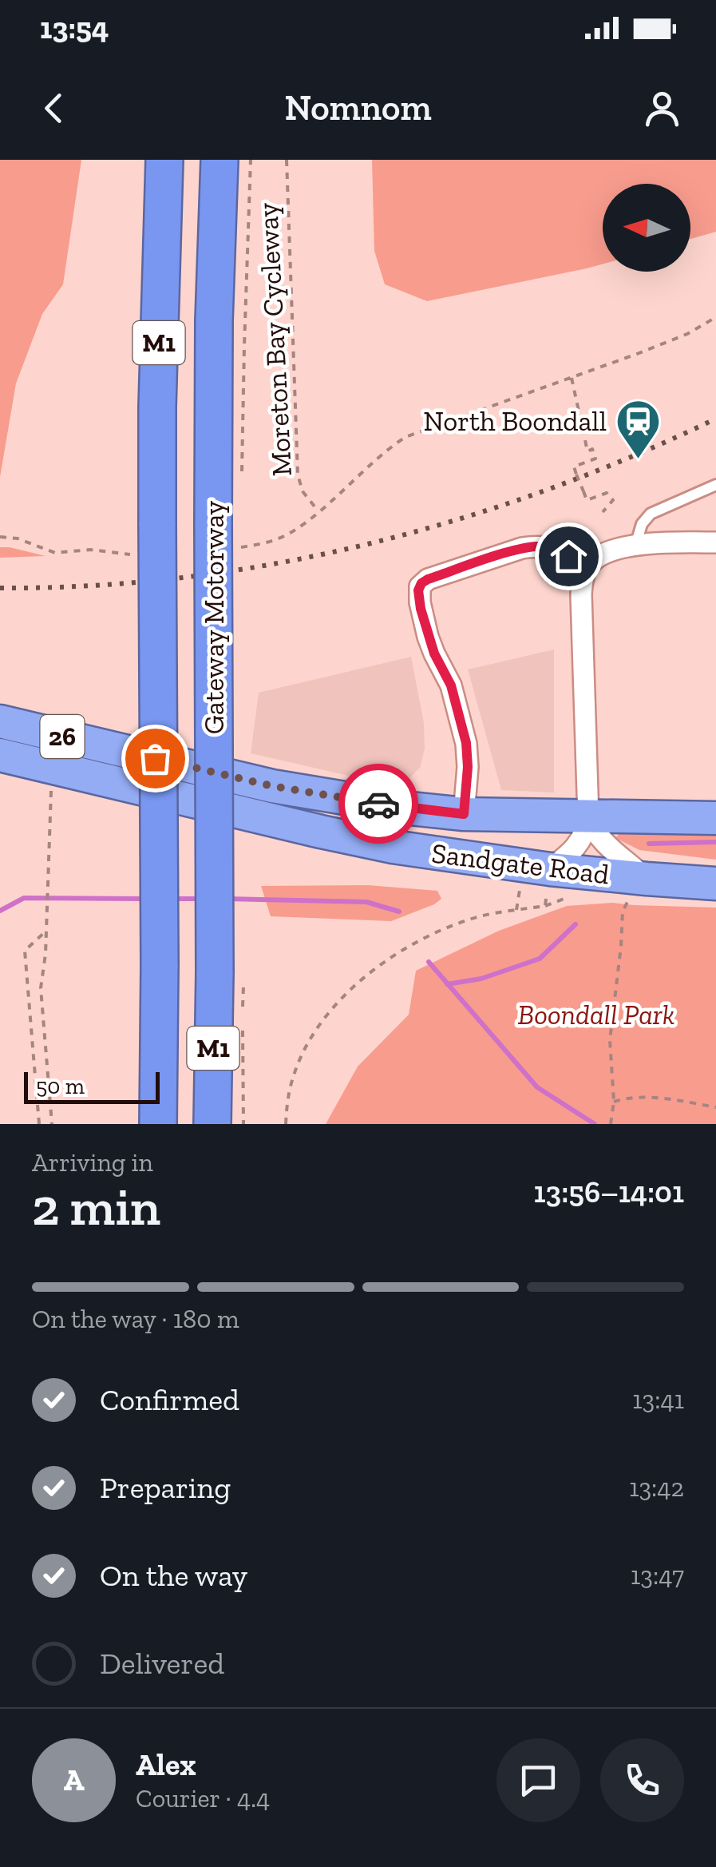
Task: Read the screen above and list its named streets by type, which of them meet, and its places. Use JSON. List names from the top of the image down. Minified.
{"streets":{"highway":["M1","Gateway Motorway","26","Sandgate Road"],"path":["Moreton Bay Cycleway"]},"parks":["Boondall Park"],"places":{"station":["North Boondall"]},"scale_bar":"50 m","north":"left","page":{"status":"13:54","header":"Nomnom","scale":"50 m","heading":["2 min","Arriving in","13:56–14:01"],"panel":["Alex","Courier · 4.4"],"bar":"On the way · 180 m","list":[["Confirmed","13:41"],["Preparing","13:42"],["On the way","13:47"],"Delivered"],"round":"A"}}
